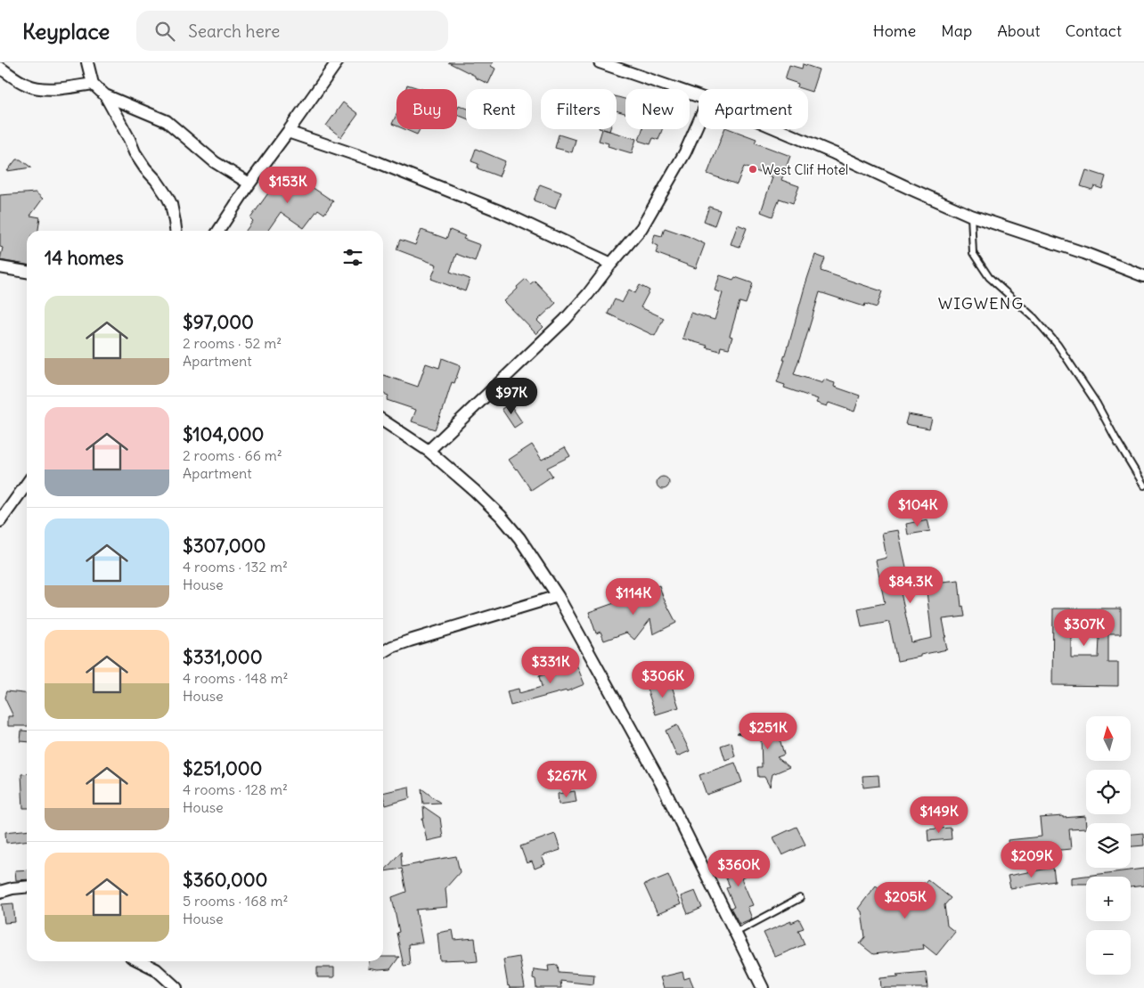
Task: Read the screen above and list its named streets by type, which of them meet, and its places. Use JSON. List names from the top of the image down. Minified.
{"districts":["WIGWENG"],"places":["West Clif Hotel"],"north":"top","page":{"header":"Keyplace","search":"Search here","nav":["Home","Map","About","Contact"],"chip":["Buy","Rent","Filters","New","Apartment"],"price":["$153K","$97K","$104K","$84.3K","$114K","$307K","$331K","$306K","$251K","$267K","$149K","$209K","$360K","$205K"],"heading":"14 homes","list":[{"name":"$97,000","note":"2 rooms · 52 m² · Apartment"},{"name":"$104,000","note":"2 rooms · 66 m² · Apartment"},{"name":"$307,000","note":"4 rooms · 132 m² · House"},{"name":"$331,000","note":"4 rooms · 148 m² · House"},{"name":"$251,000","note":"4 rooms · 128 m² · House"},{"name":"$360,000","note":"5 rooms · 168 m² · House"}],"map_buttons":["+","−"]}}
